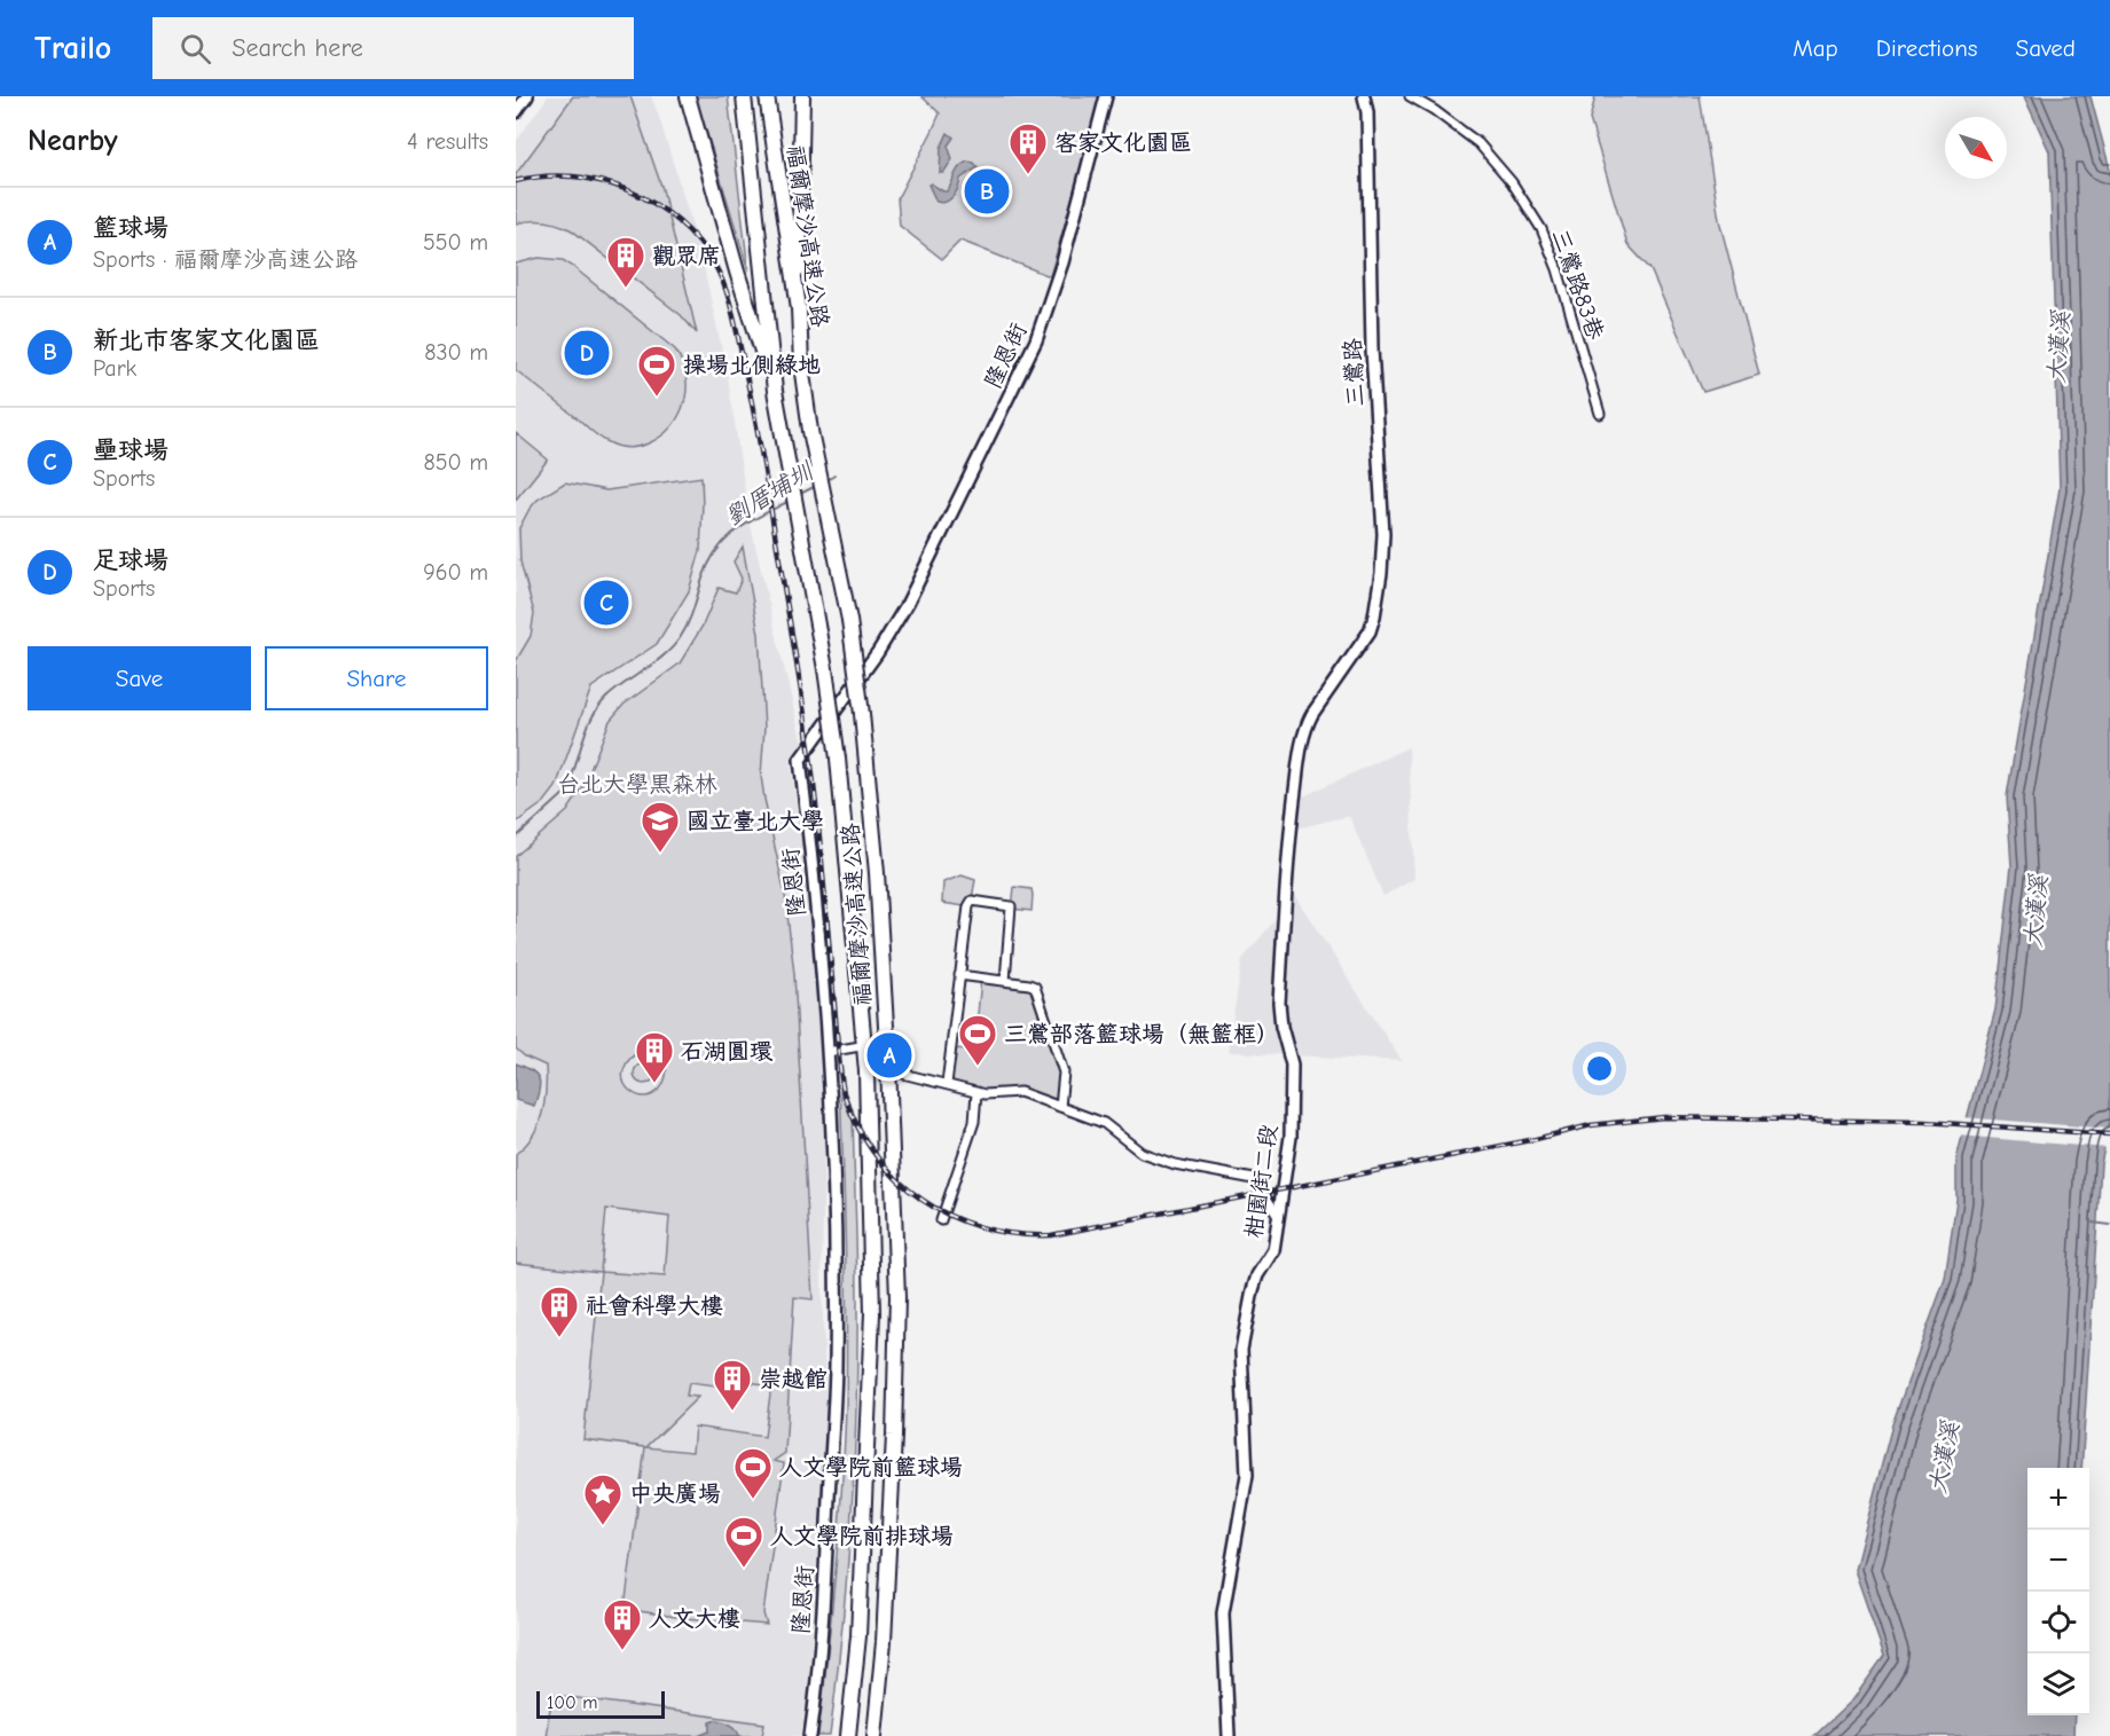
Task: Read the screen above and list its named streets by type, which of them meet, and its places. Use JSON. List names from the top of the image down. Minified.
{"streets":{"highway":["福爾摩沙高速公路"],"street":["三鶯路83巷","隆恩街","三鶯路","柑園街二段"]},"crossings":[["三鶯路","柑園街二段"]],"water":["大漢溪","劉厝埔圳"],"parks":["台北大學黒森林"],"places":{"building":["客家文化園區","觀眾席","石湖圓環","社會科學大樓","崇越館","人文大樓"],"sports":["操場北側綠地","三鶯部落籃球場（無籃框）","人文學院前籃球場","人文學院前排球場"],"school or university":["國立臺北大學"],"place":["中央廣場"]},"scale_bar":"100 m","north":"bottom right","page":{"header":"Trailo","search":"Search here","nav":["Map","Directions","Saved"],"heading":["Nearby","4 results"],"pins":["B","D","C","A"],"list":[{"mark":"A","name":"籃球場","note":"Sports · 福爾摩沙高速公路","value":"550 m"},{"mark":"B","name":"新北市客家文化園區","note":"Park","value":"830 m"},{"mark":"C","name":"壘球場","note":"Sports","value":"850 m"},{"mark":"D","name":"足球場","note":"Sports","value":"960 m"}],"buttons":["Save","Share"],"map_buttons":["+","−"],"scale":"100 m"}}
